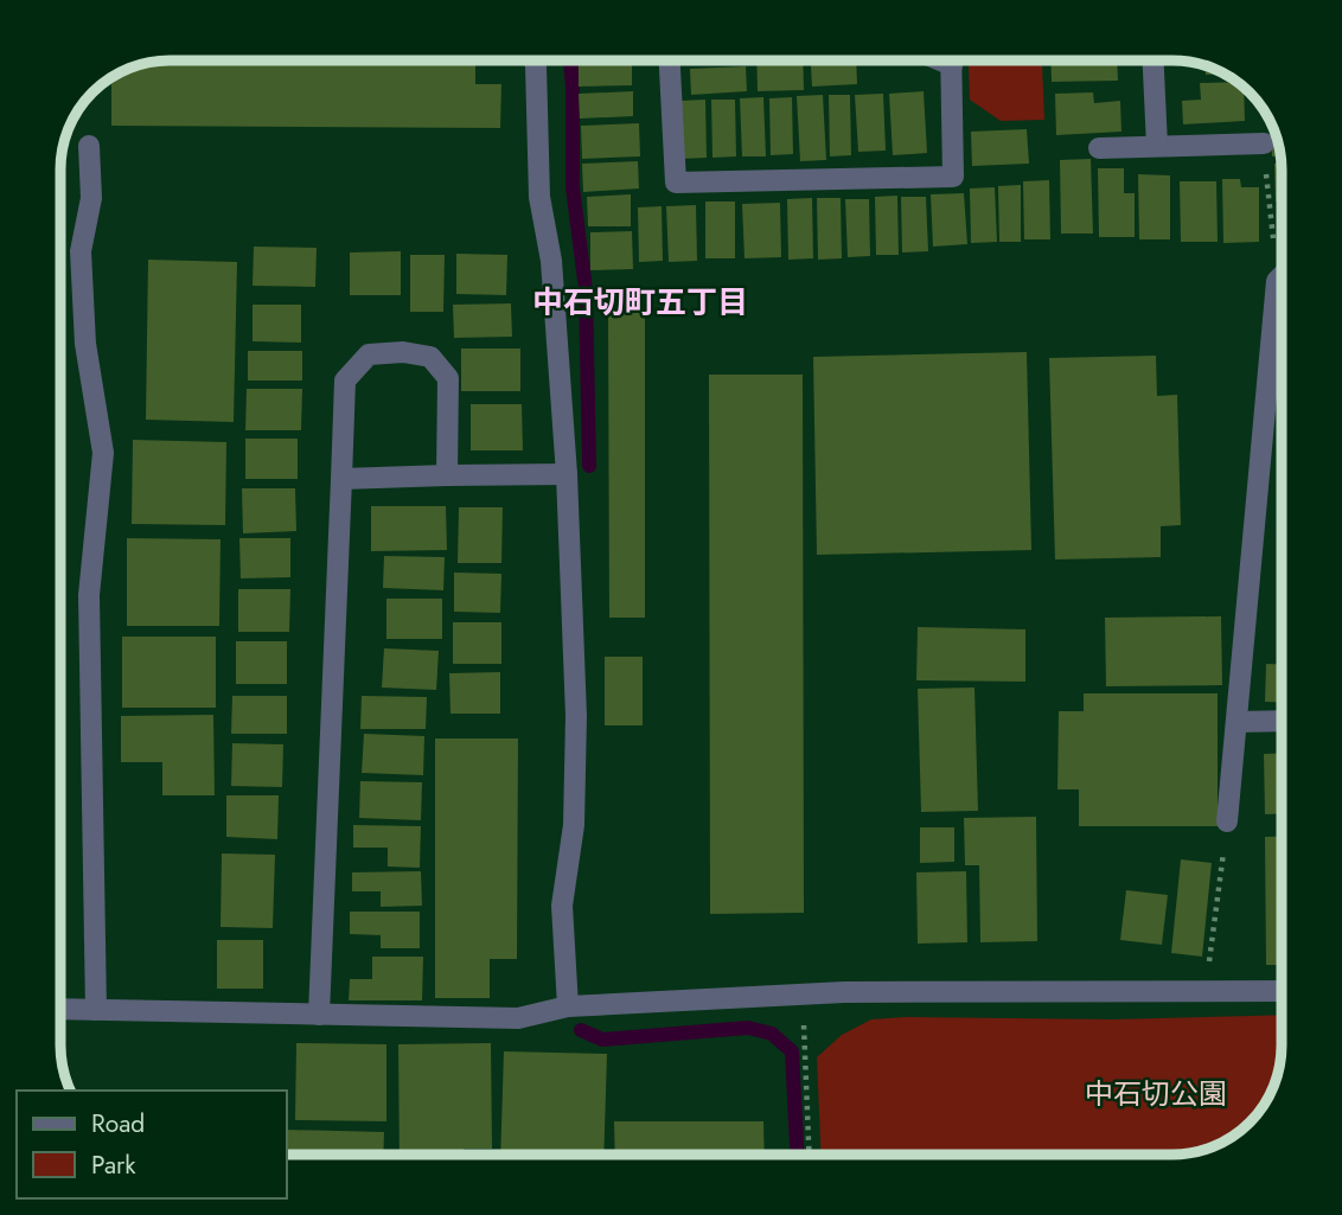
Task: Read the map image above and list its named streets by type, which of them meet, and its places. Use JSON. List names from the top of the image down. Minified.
{"districts":["中石切町五丁目"],"parks":["中石切公園"],"legend":["Road","Park"]}
